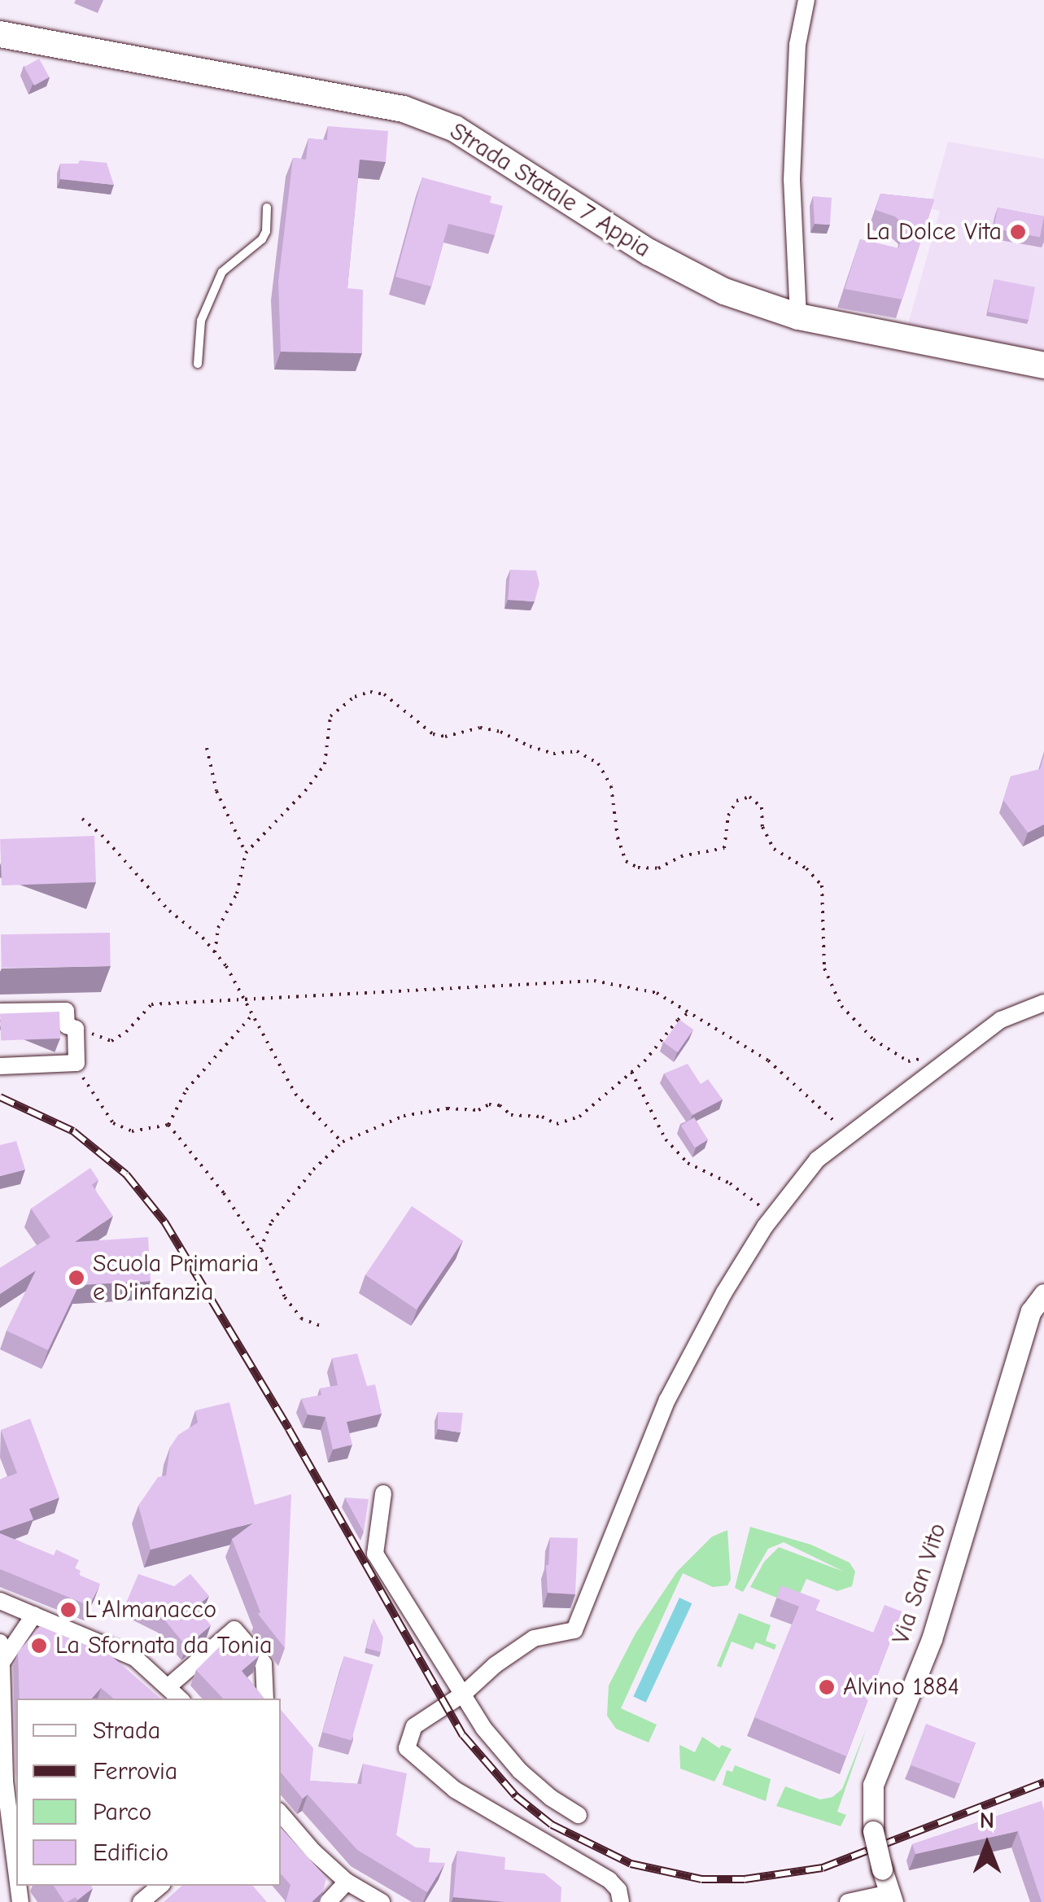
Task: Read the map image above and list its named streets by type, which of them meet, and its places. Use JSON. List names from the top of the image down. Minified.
{"streets":{"main road":["Strada Statale 7 Appia"],"street":["Via San Vito"]},"places":["La Dolce Vita","Scuola Primaria e D'infanzia","L'Almanacco","La Sfornata da Tonia","Alvino 1884"],"legend":["Strada","Ferrovia","Parco","Edificio"],"north":"top"}
